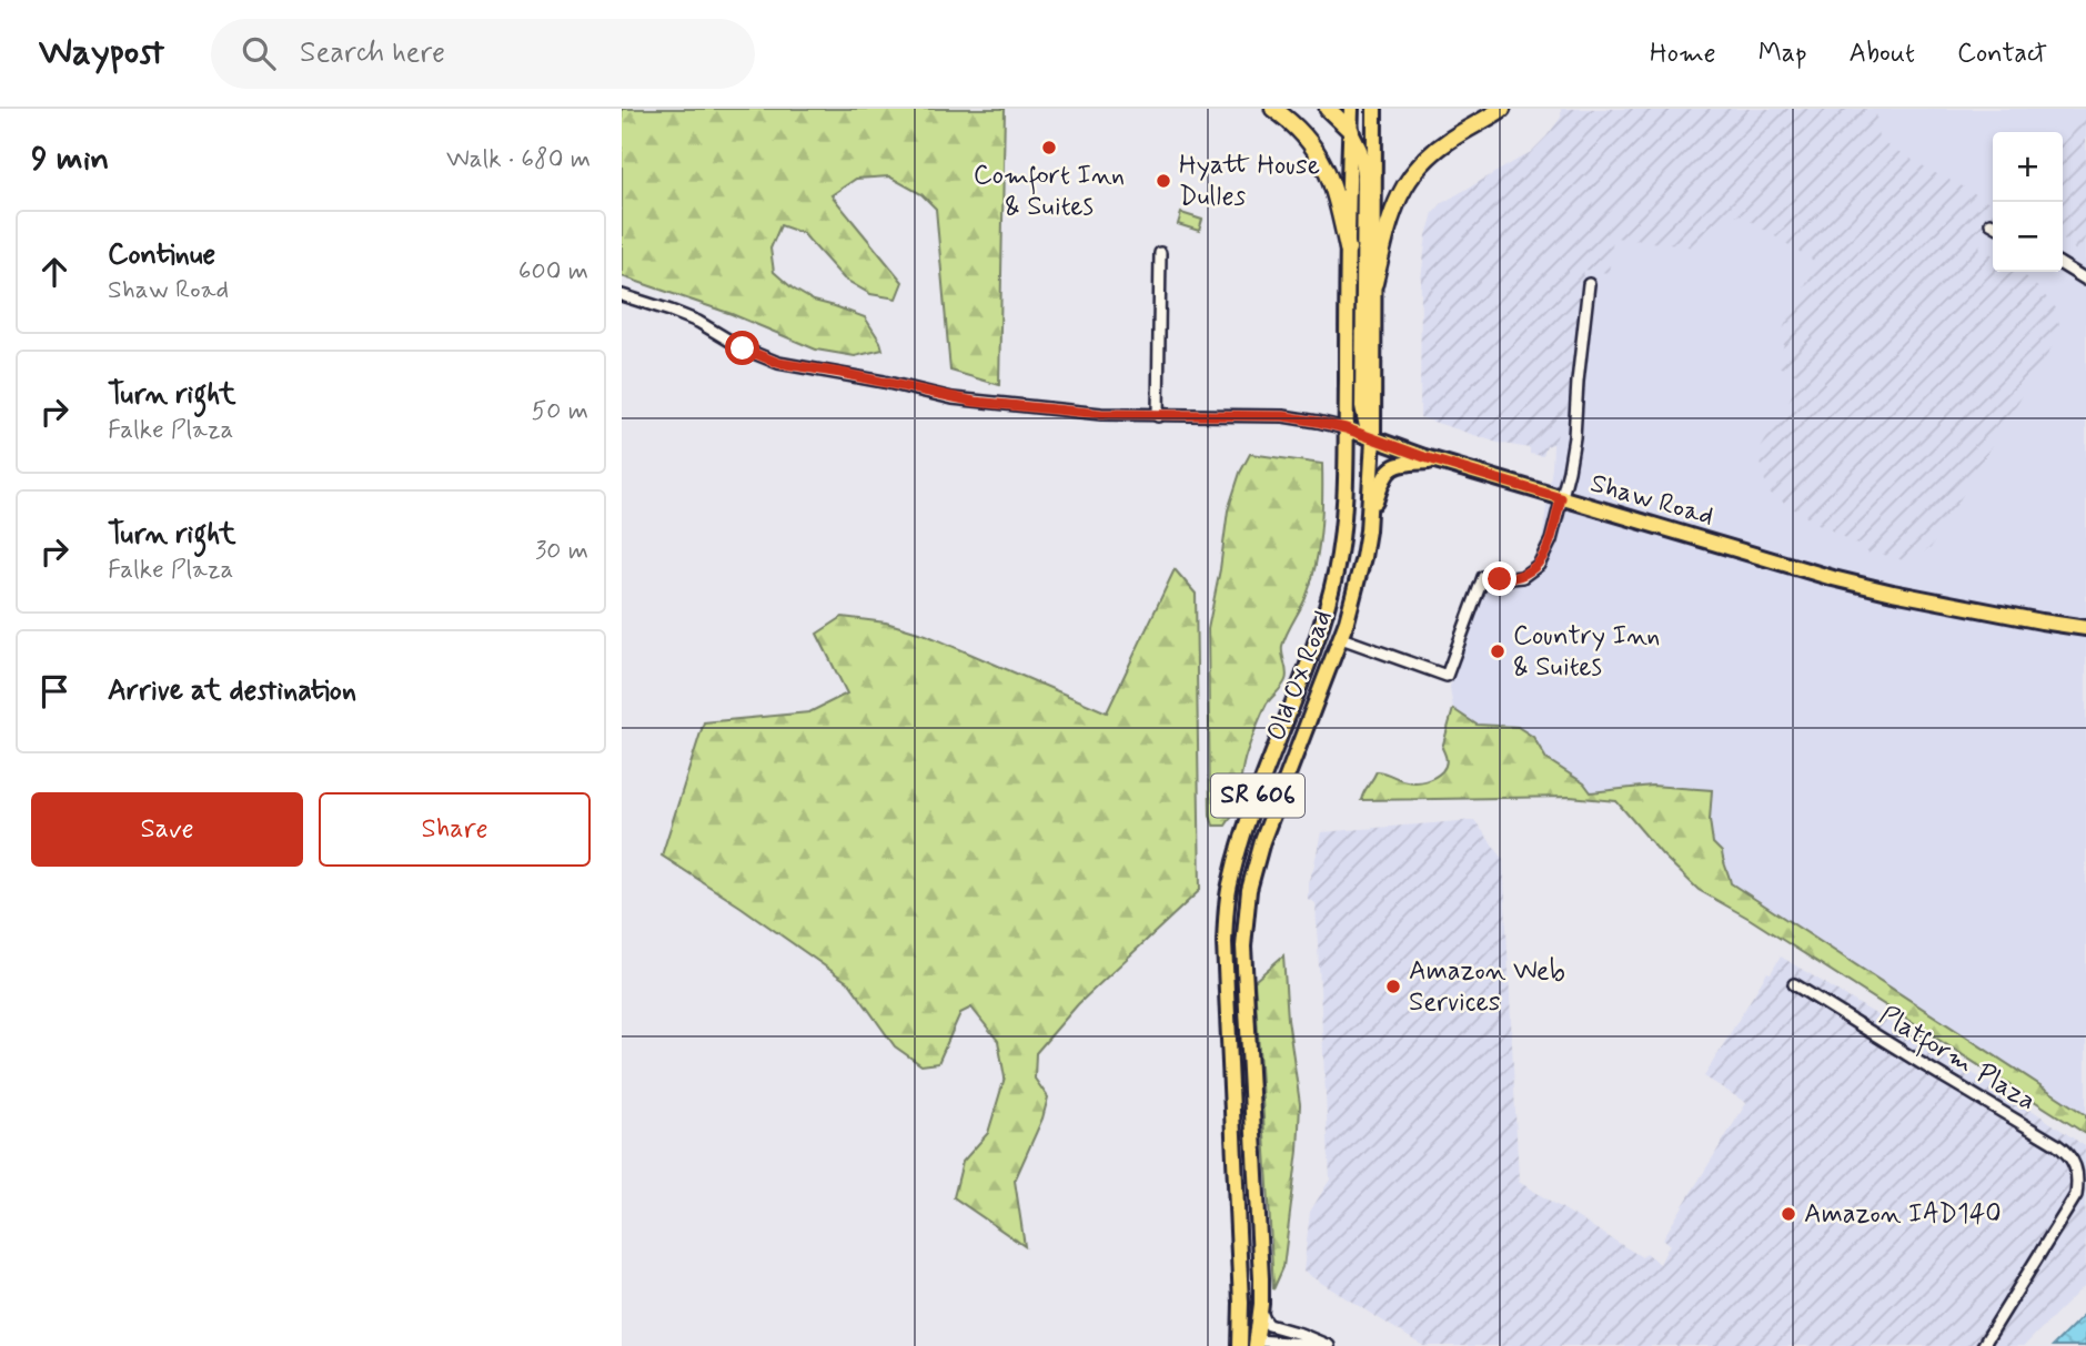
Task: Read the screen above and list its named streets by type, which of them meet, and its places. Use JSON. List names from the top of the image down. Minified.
{"streets":{"main road":["Shaw Road","Old Ox Road","SR 606"],"street":["Platform Plaza"]},"crossings":[["Shaw Road","Old Ox Road"]],"places":["Comfort Inn & Suites","Hyatt House Dulles","Country Inn & Suites","Amazon Web Services","Amazon IAD140"],"page":{"header":"Waypost","search":"Search here","nav":["Home","Map","About","Contact"],"heading":["9 min","Walk · 680 m"],"map_buttons":["+","−"],"list":[["Continue","Shaw Road","600 m"],["Turn right","Falke Plaza","50 m"],["Turn right","Falke Plaza","30 m"],"Arrive at destination"],"buttons":["Save","Share"]}}
